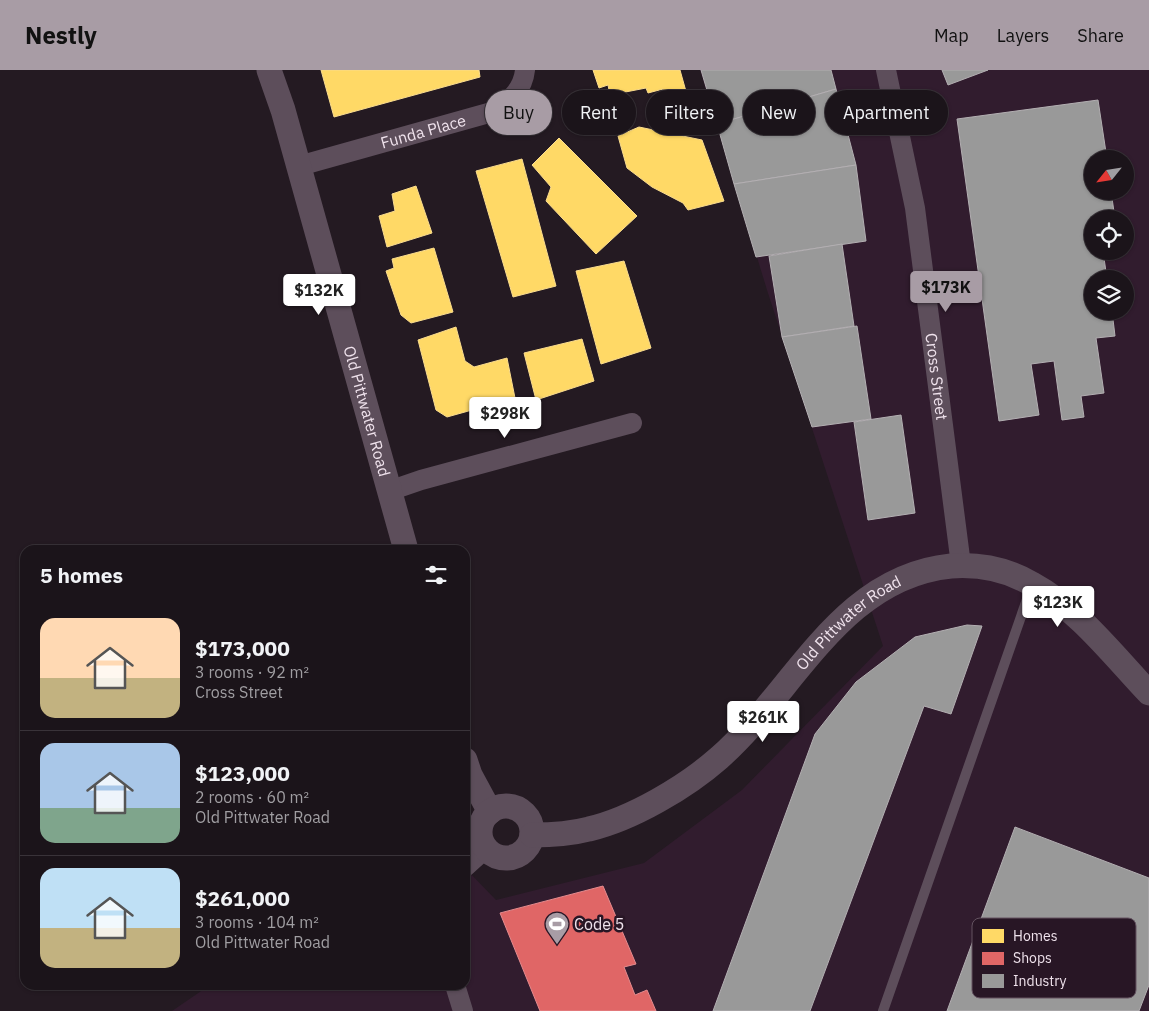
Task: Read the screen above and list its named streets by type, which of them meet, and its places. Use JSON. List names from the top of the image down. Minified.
{"streets":{"street":["Funda Place","Cross Street","Old Pittwater Road"]},"crossings":[["Funda Place","Old Pittwater Road"],["Cross Street","Old Pittwater Road"]],"places":{"sports":["Code 5"]},"legend":["Homes","Shops","Industry"],"north":"bottom left","page":{"header":"Nestly","nav":["Map","Layers","Share"],"chip":["Buy","Rent","Filters","New","Apartment"],"price":["$173K","$132K","$298K","$123K","$261K"],"heading":"5 homes","list":[{"name":"$173,000","note":"3 rooms · 92 m² · Cross Street"},{"name":"$123,000","note":"2 rooms · 60 m² · Old Pittwater Road"},{"name":"$261,000","note":"3 rooms · 104 m² · Old Pittwater Road"}]}}
